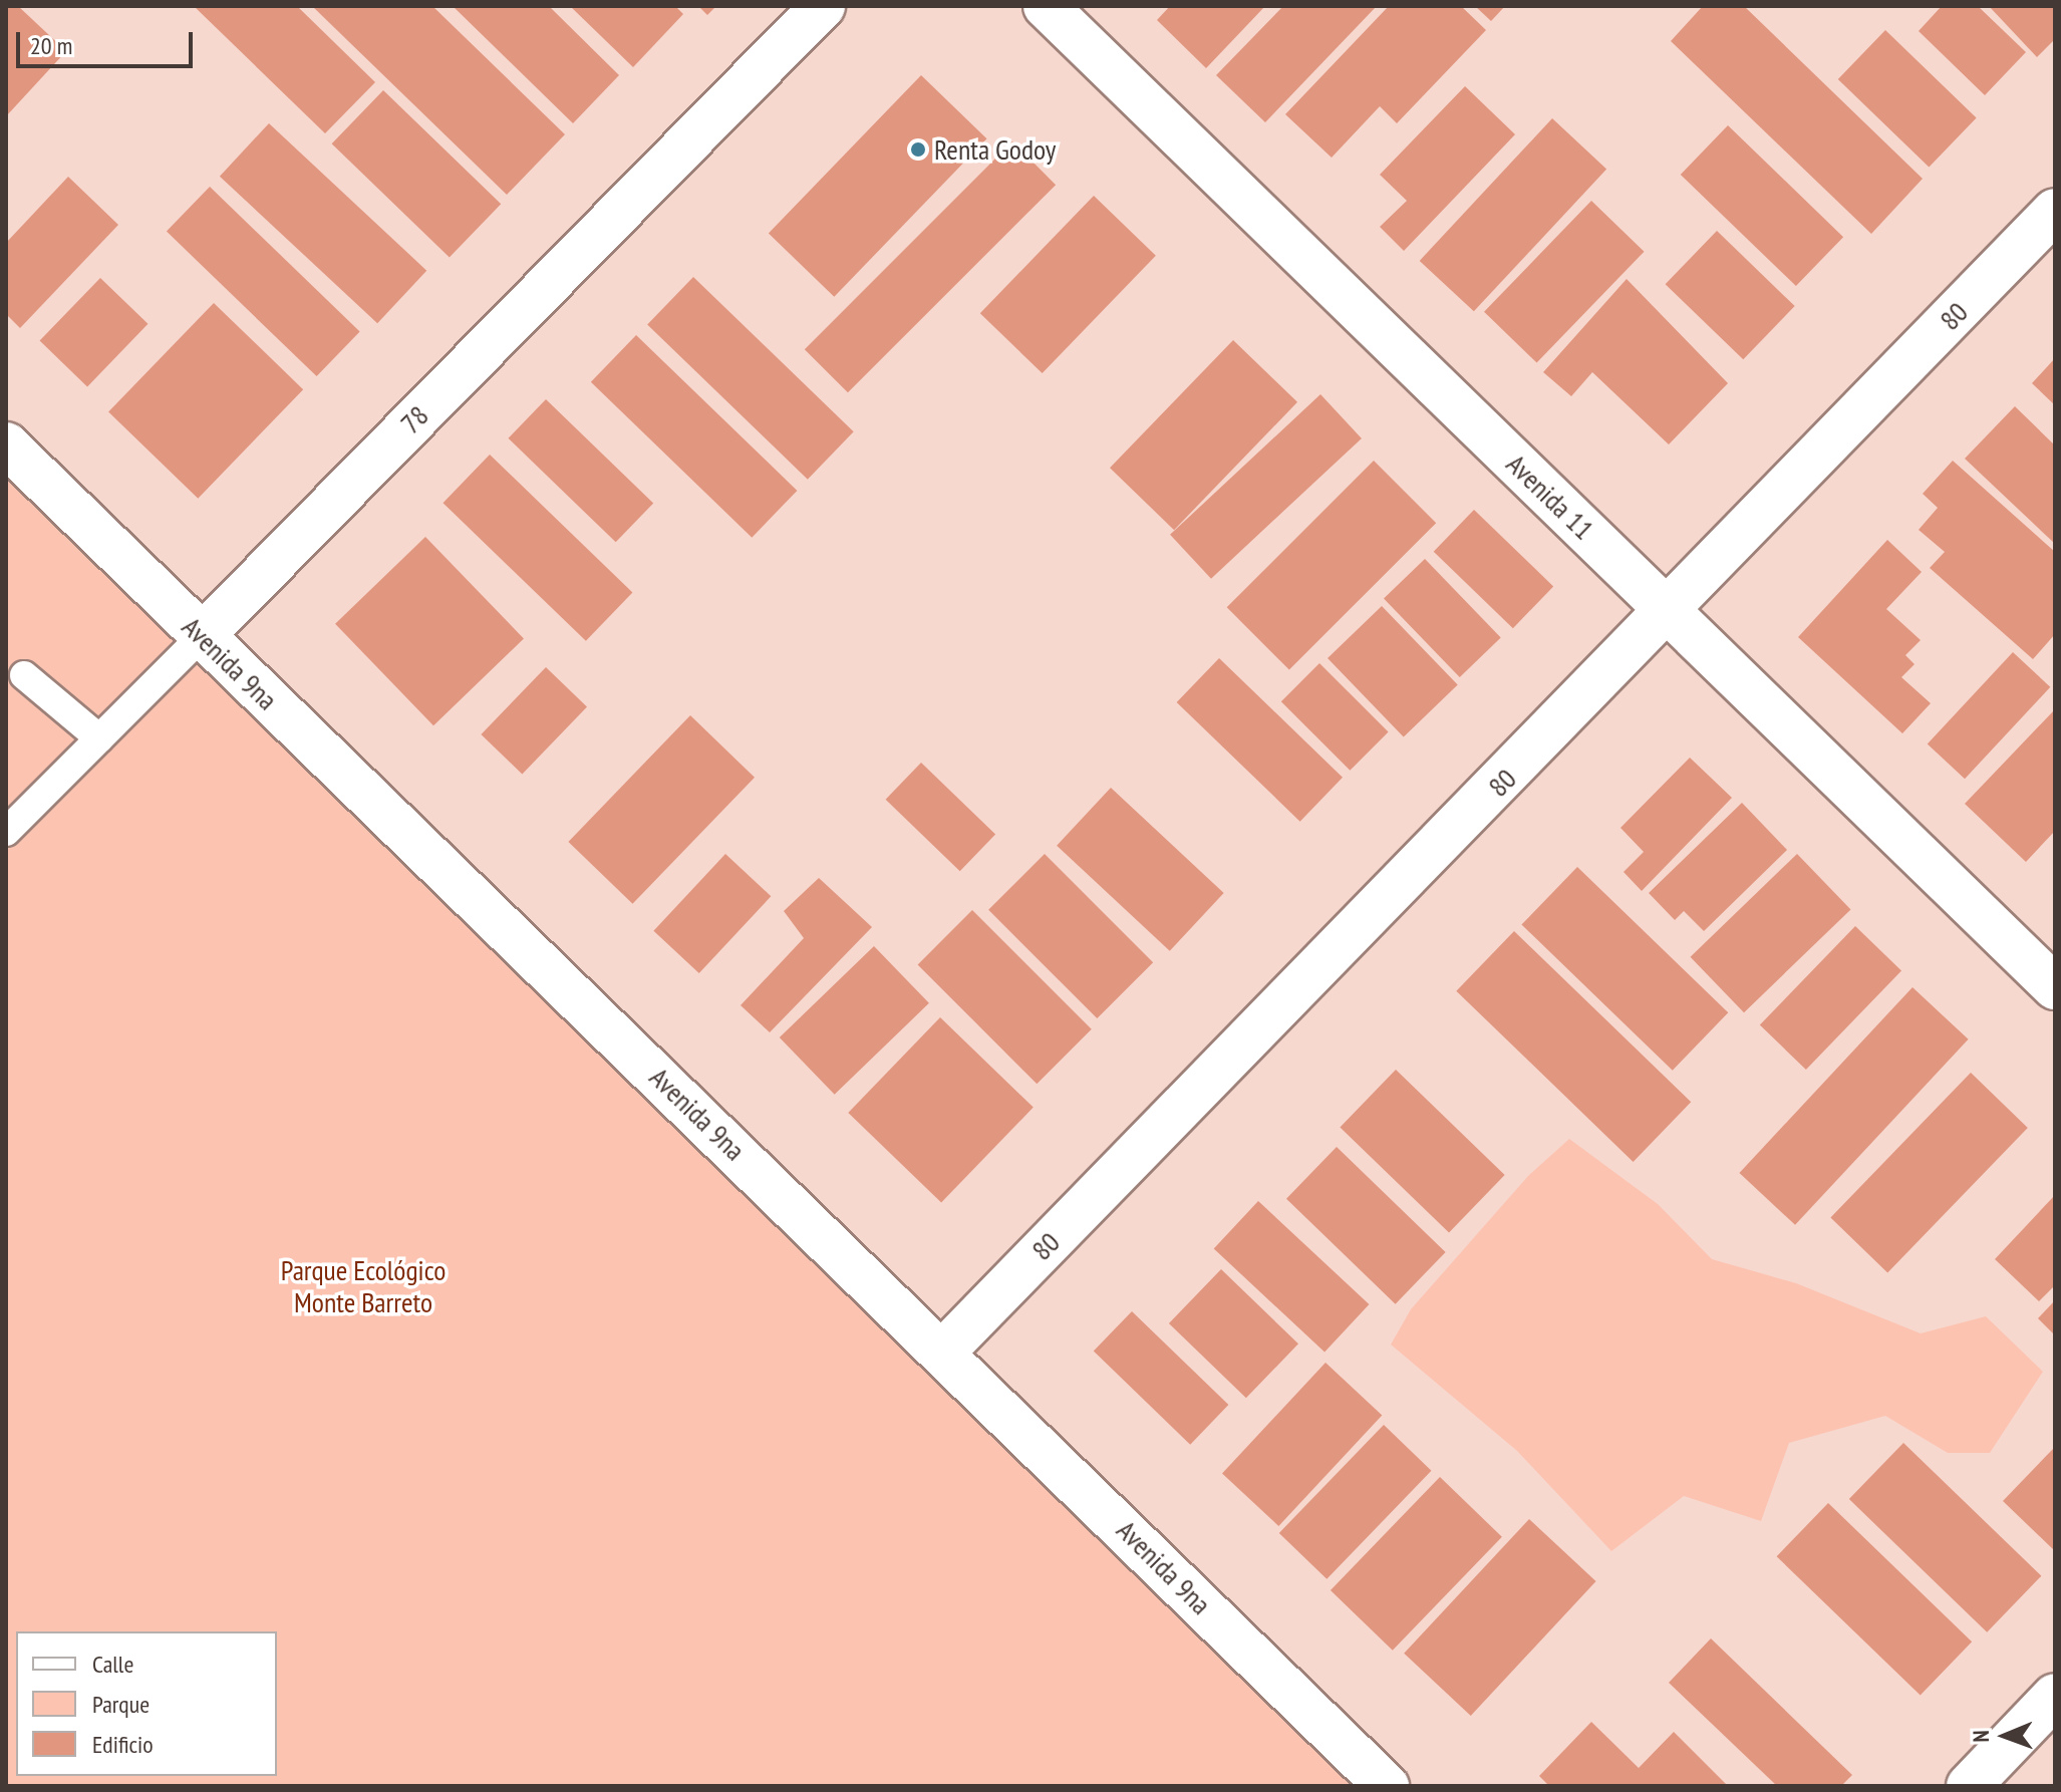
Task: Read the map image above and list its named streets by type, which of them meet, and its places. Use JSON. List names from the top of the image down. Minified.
{"streets":{"street":["80","78","Avenida 11","Avenida 9na"]},"crossings":[["80","Avenida 11"],["80","Avenida 9na"],["78","Avenida 9na"]],"parks":["Parque Ecológico Monte Barreto"],"places":["Renta Godoy"],"legend":["Calle","Parque","Edificio"],"scale_bar":"20 m","north":"left"}
